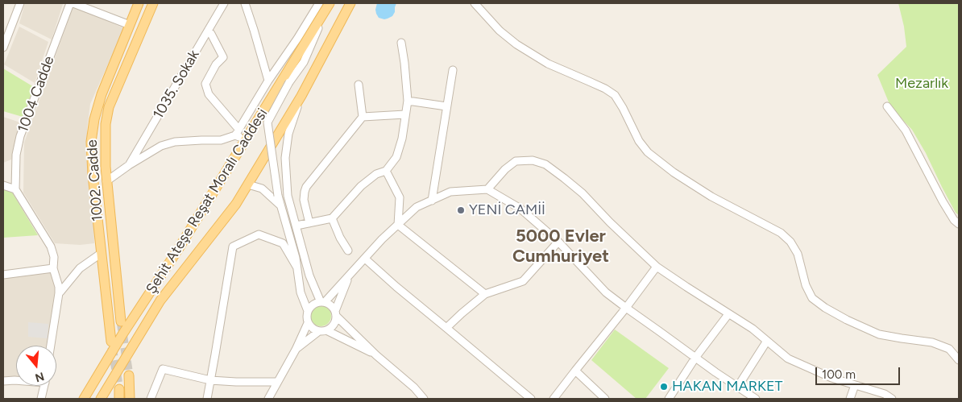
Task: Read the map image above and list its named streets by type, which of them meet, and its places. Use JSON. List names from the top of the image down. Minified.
{"streets":{"main road":["1002. Cadde","Şehit Ateşe Reşat Moralı Caddesi"],"street":["1035. Sokak","1004 Cadde"]},"districts":["5000 Evler Cumhuriyet"],"parks":["Mezarlık"],"places":["YENİ CAMİİ","HAKAN MARKET"],"scale_bar":"100 m","north":"bottom"}
